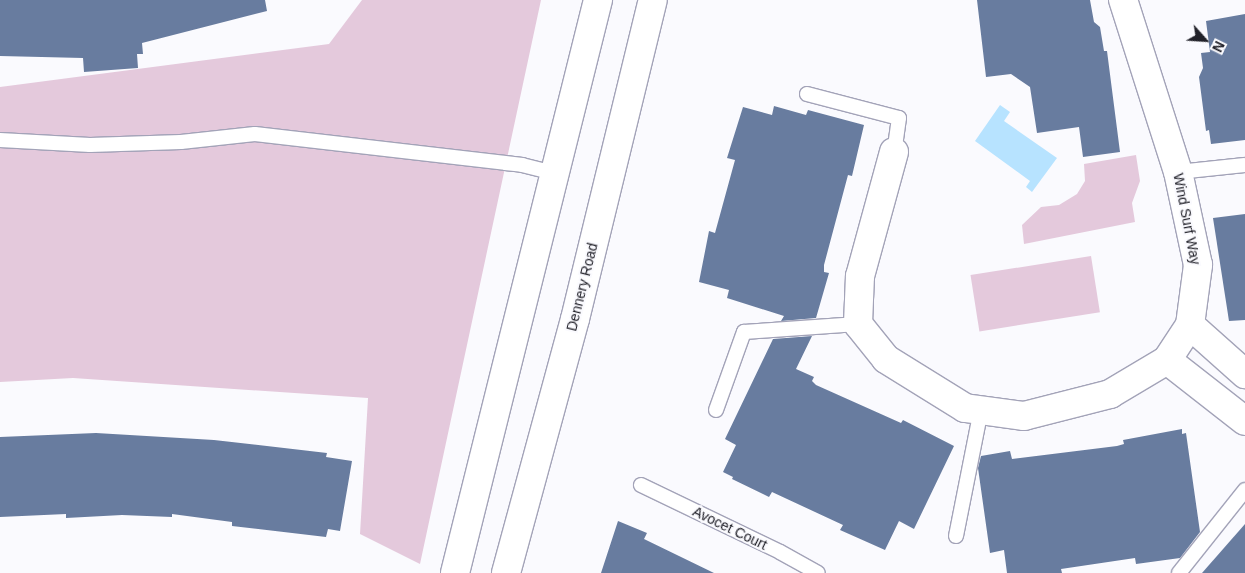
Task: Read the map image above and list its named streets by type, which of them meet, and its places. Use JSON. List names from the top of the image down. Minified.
{"streets":{"street":["Wind Surf Way","Dennery Road"],"lane":["Avocet Court"]},"north":"bottom right"}
